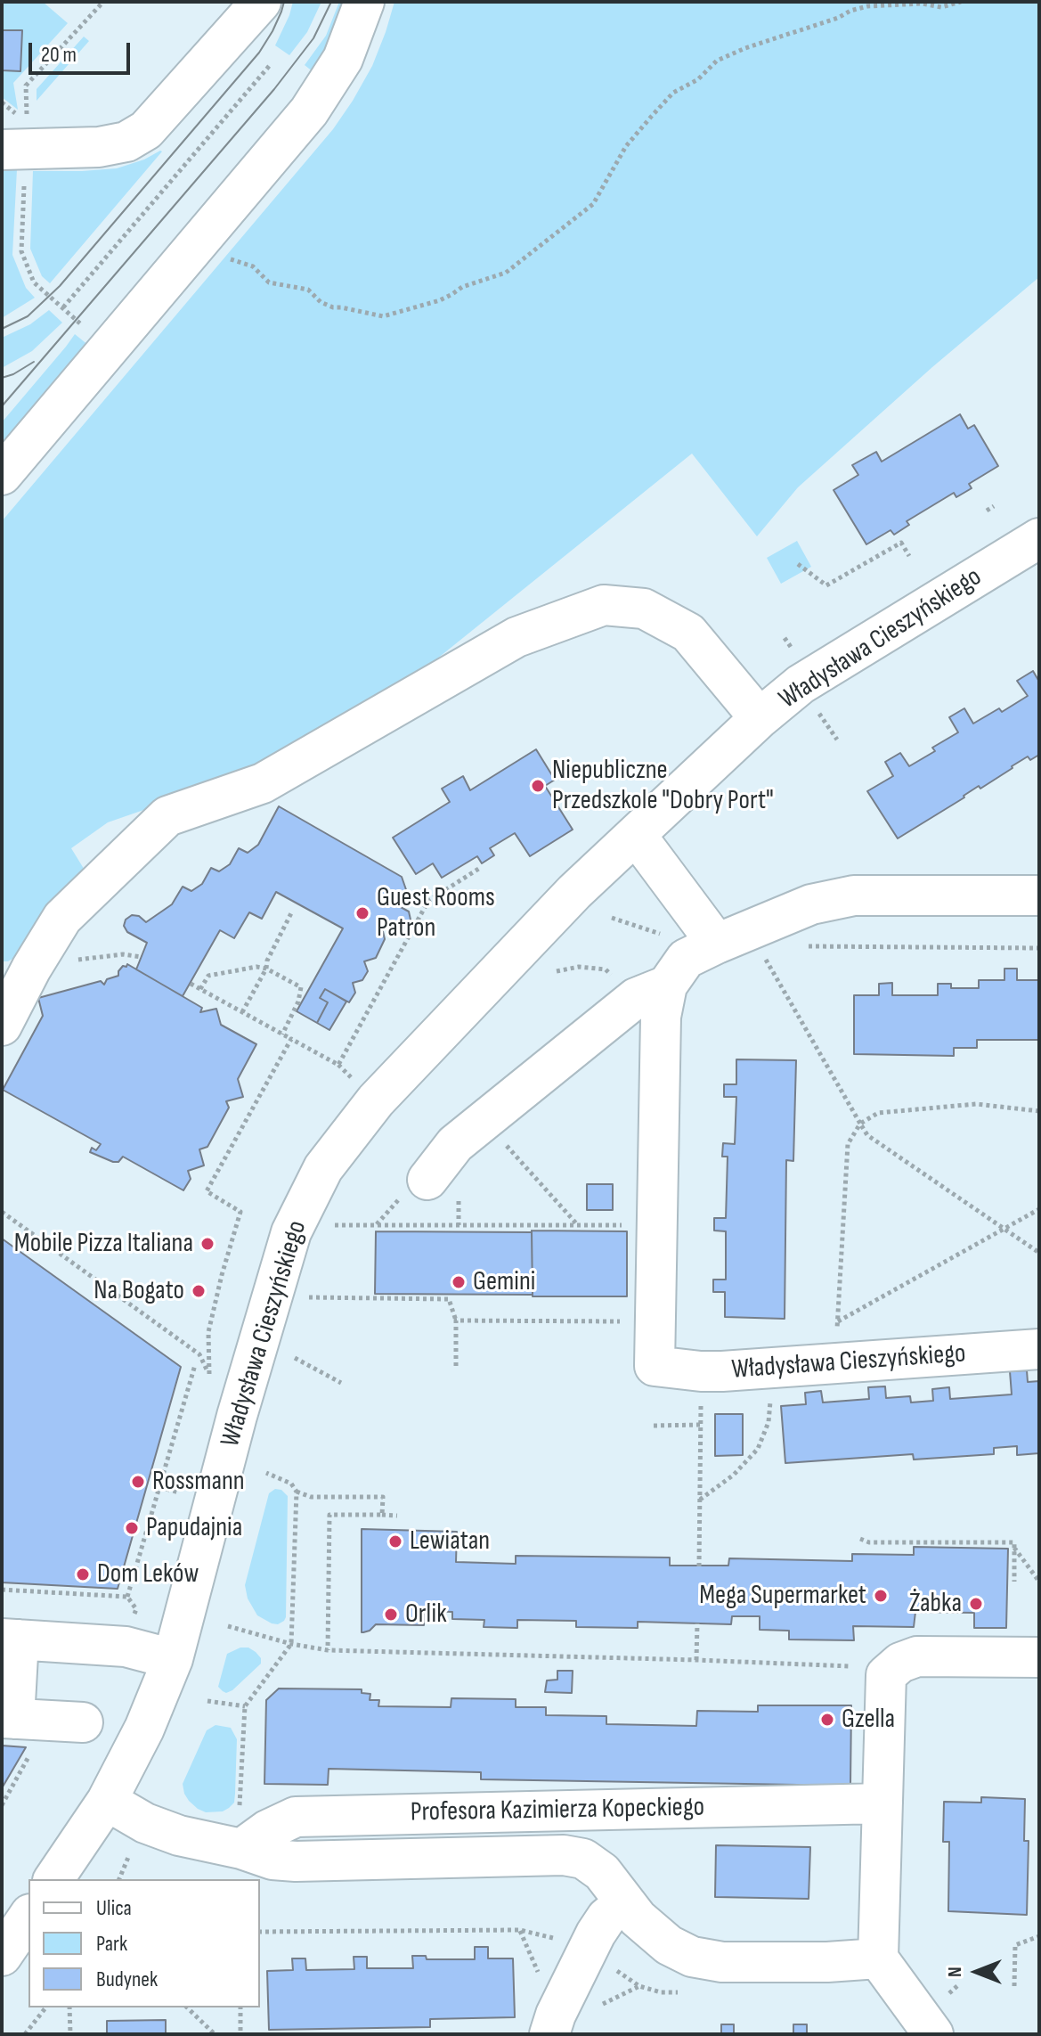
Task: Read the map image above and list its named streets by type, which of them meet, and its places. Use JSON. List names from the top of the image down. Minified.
{"streets":{"street":["Władysława Cieszyńskiego","Profesora Kazimierza Kopeckiego"]},"crossings":[["Władysława Cieszyńskiego","Profesora Kazimierza Kopeckiego"]],"places":["Niepubliczne Przedszkole \"Dobry Port\"","Guest Rooms Patron","Mobile Pizza Italiana","Gemini","Na Bogato","Rossmann","Papudajnia","Lewiatan","Dom Leków","Mega Supermarket","Żabka","Orlik","Gzella"],"legend":["Ulica","Park","Budynek"],"scale_bar":"20 m","north":"left"}
